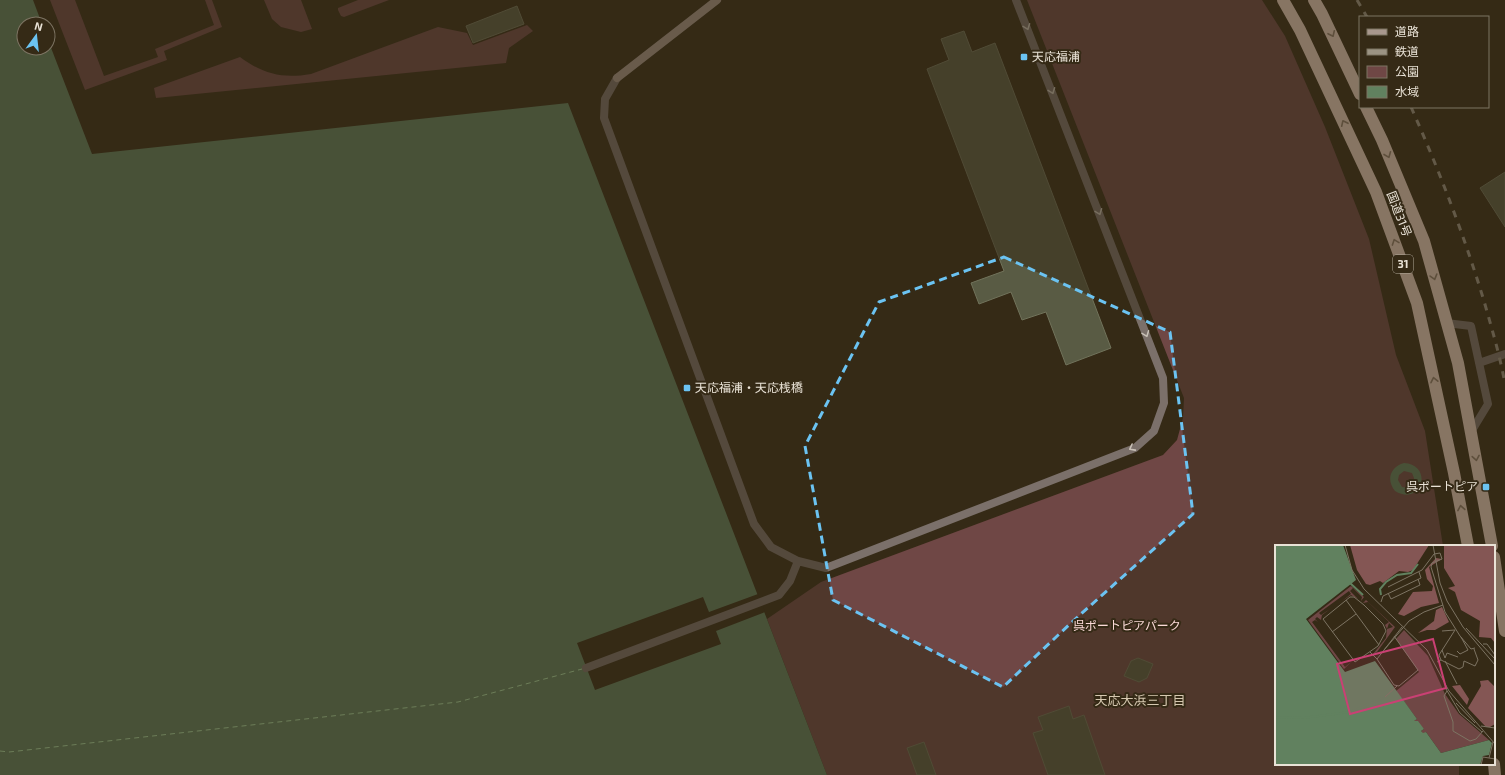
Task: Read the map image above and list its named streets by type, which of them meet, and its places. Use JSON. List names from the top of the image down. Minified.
{"streets":{"highway":["国道31号","31"]},"districts":["天応大浜三丁目"],"parks":["呉ポートピアパーク"],"places":{"transit":["天応福浦","天応福浦・天応桟橋","呉ポートピア"]},"legend":["道路","鉄道","公園","水域"],"north":"top"}
